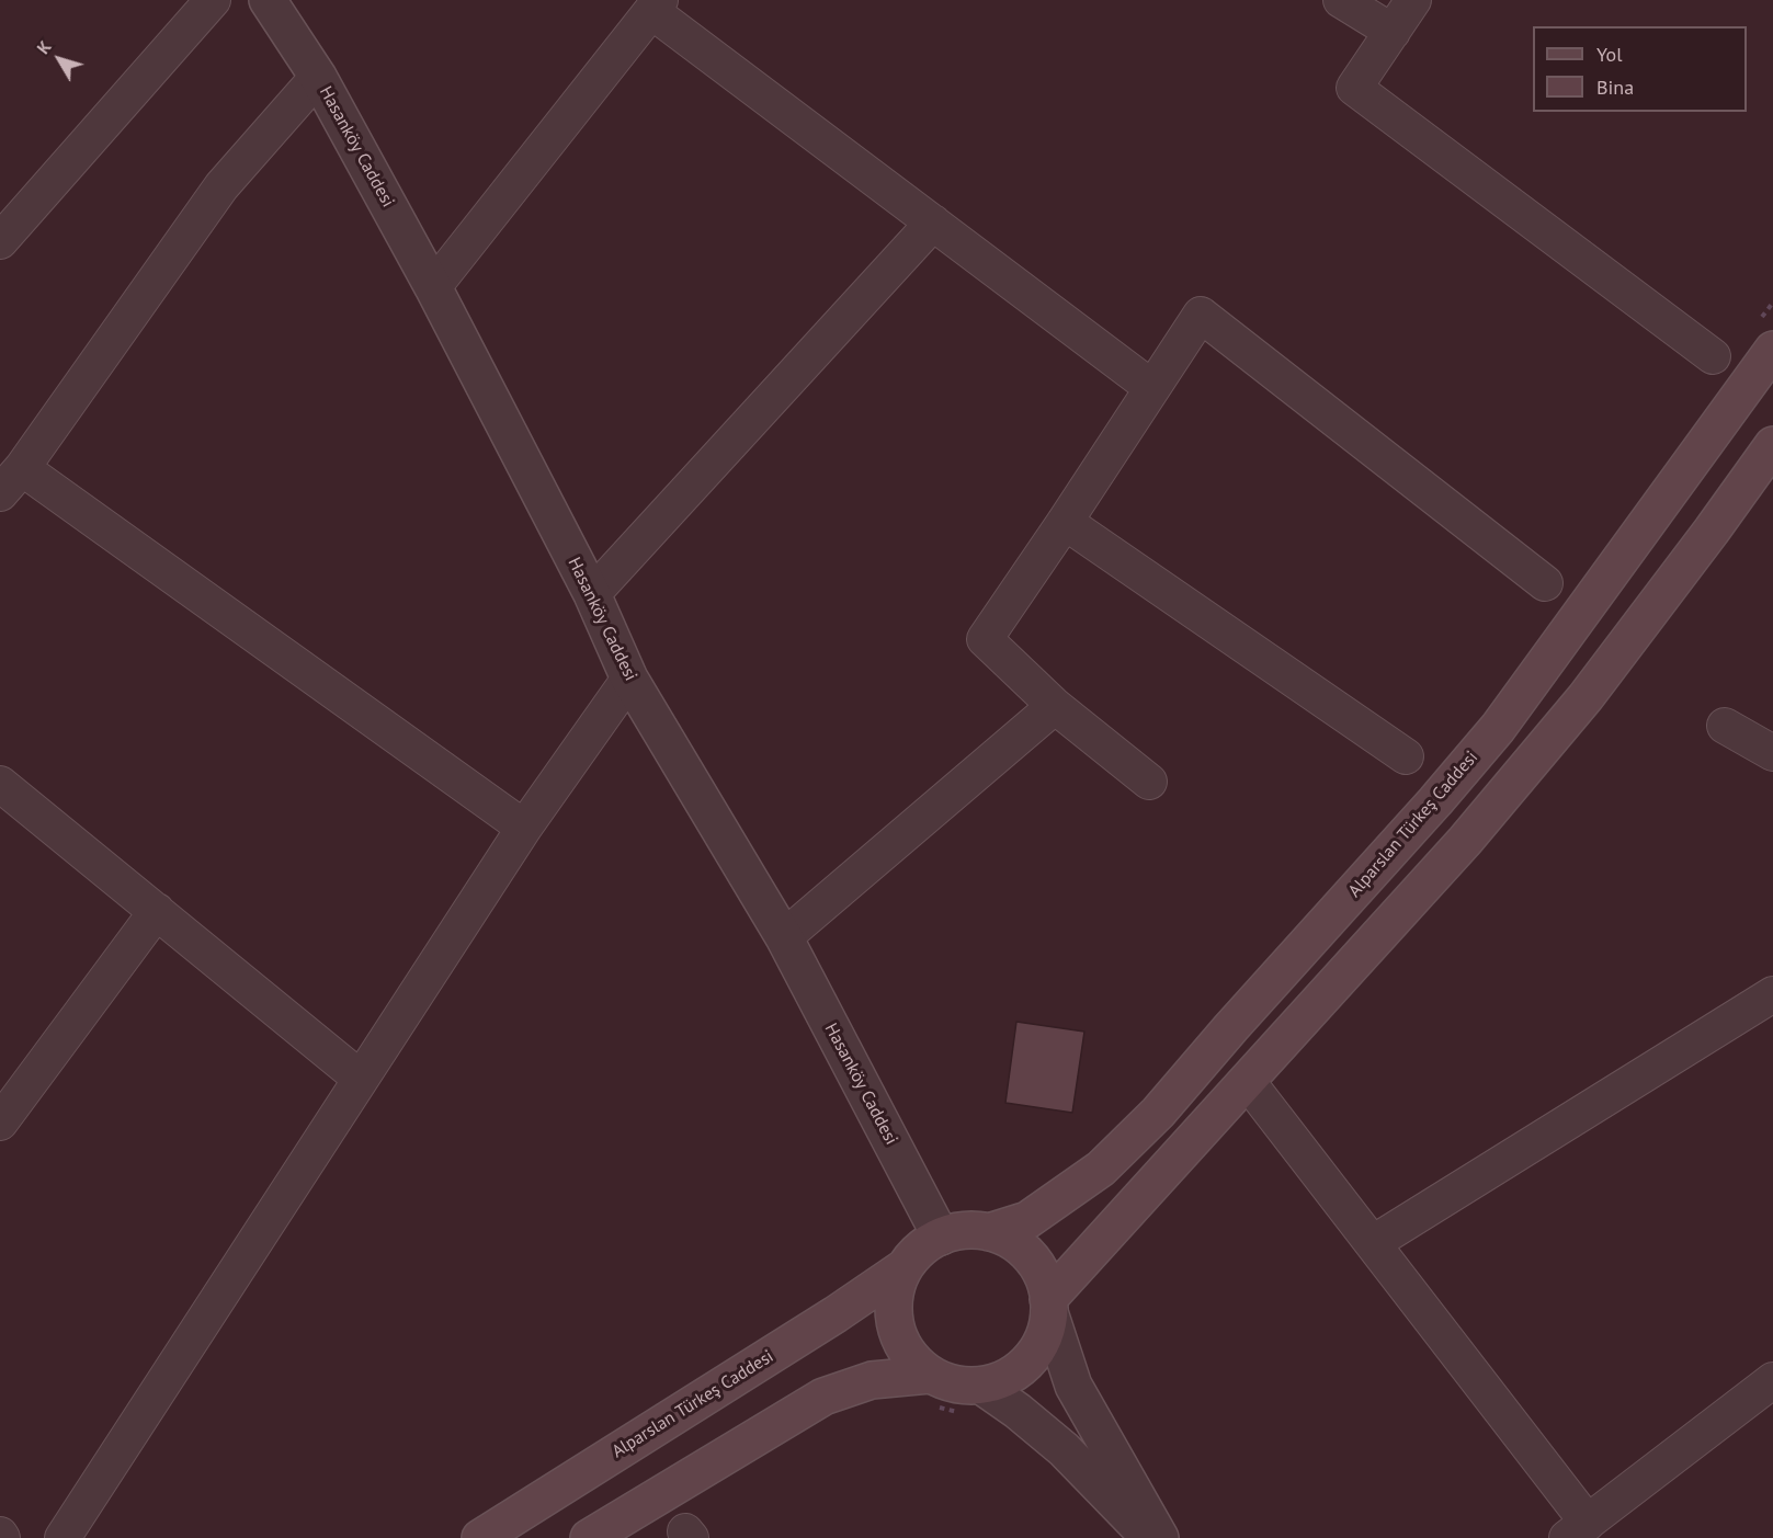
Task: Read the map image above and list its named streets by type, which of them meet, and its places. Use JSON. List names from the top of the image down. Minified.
{"streets":{"main road":["Alparslan Türkeş Caddesi"],"street":["Hasanköy Caddesi"]},"crossings":[["Hasanköy Caddesi","Alparslan Türkeş Caddesi"]],"legend":["Yol","Bina"],"north":"top left"}
